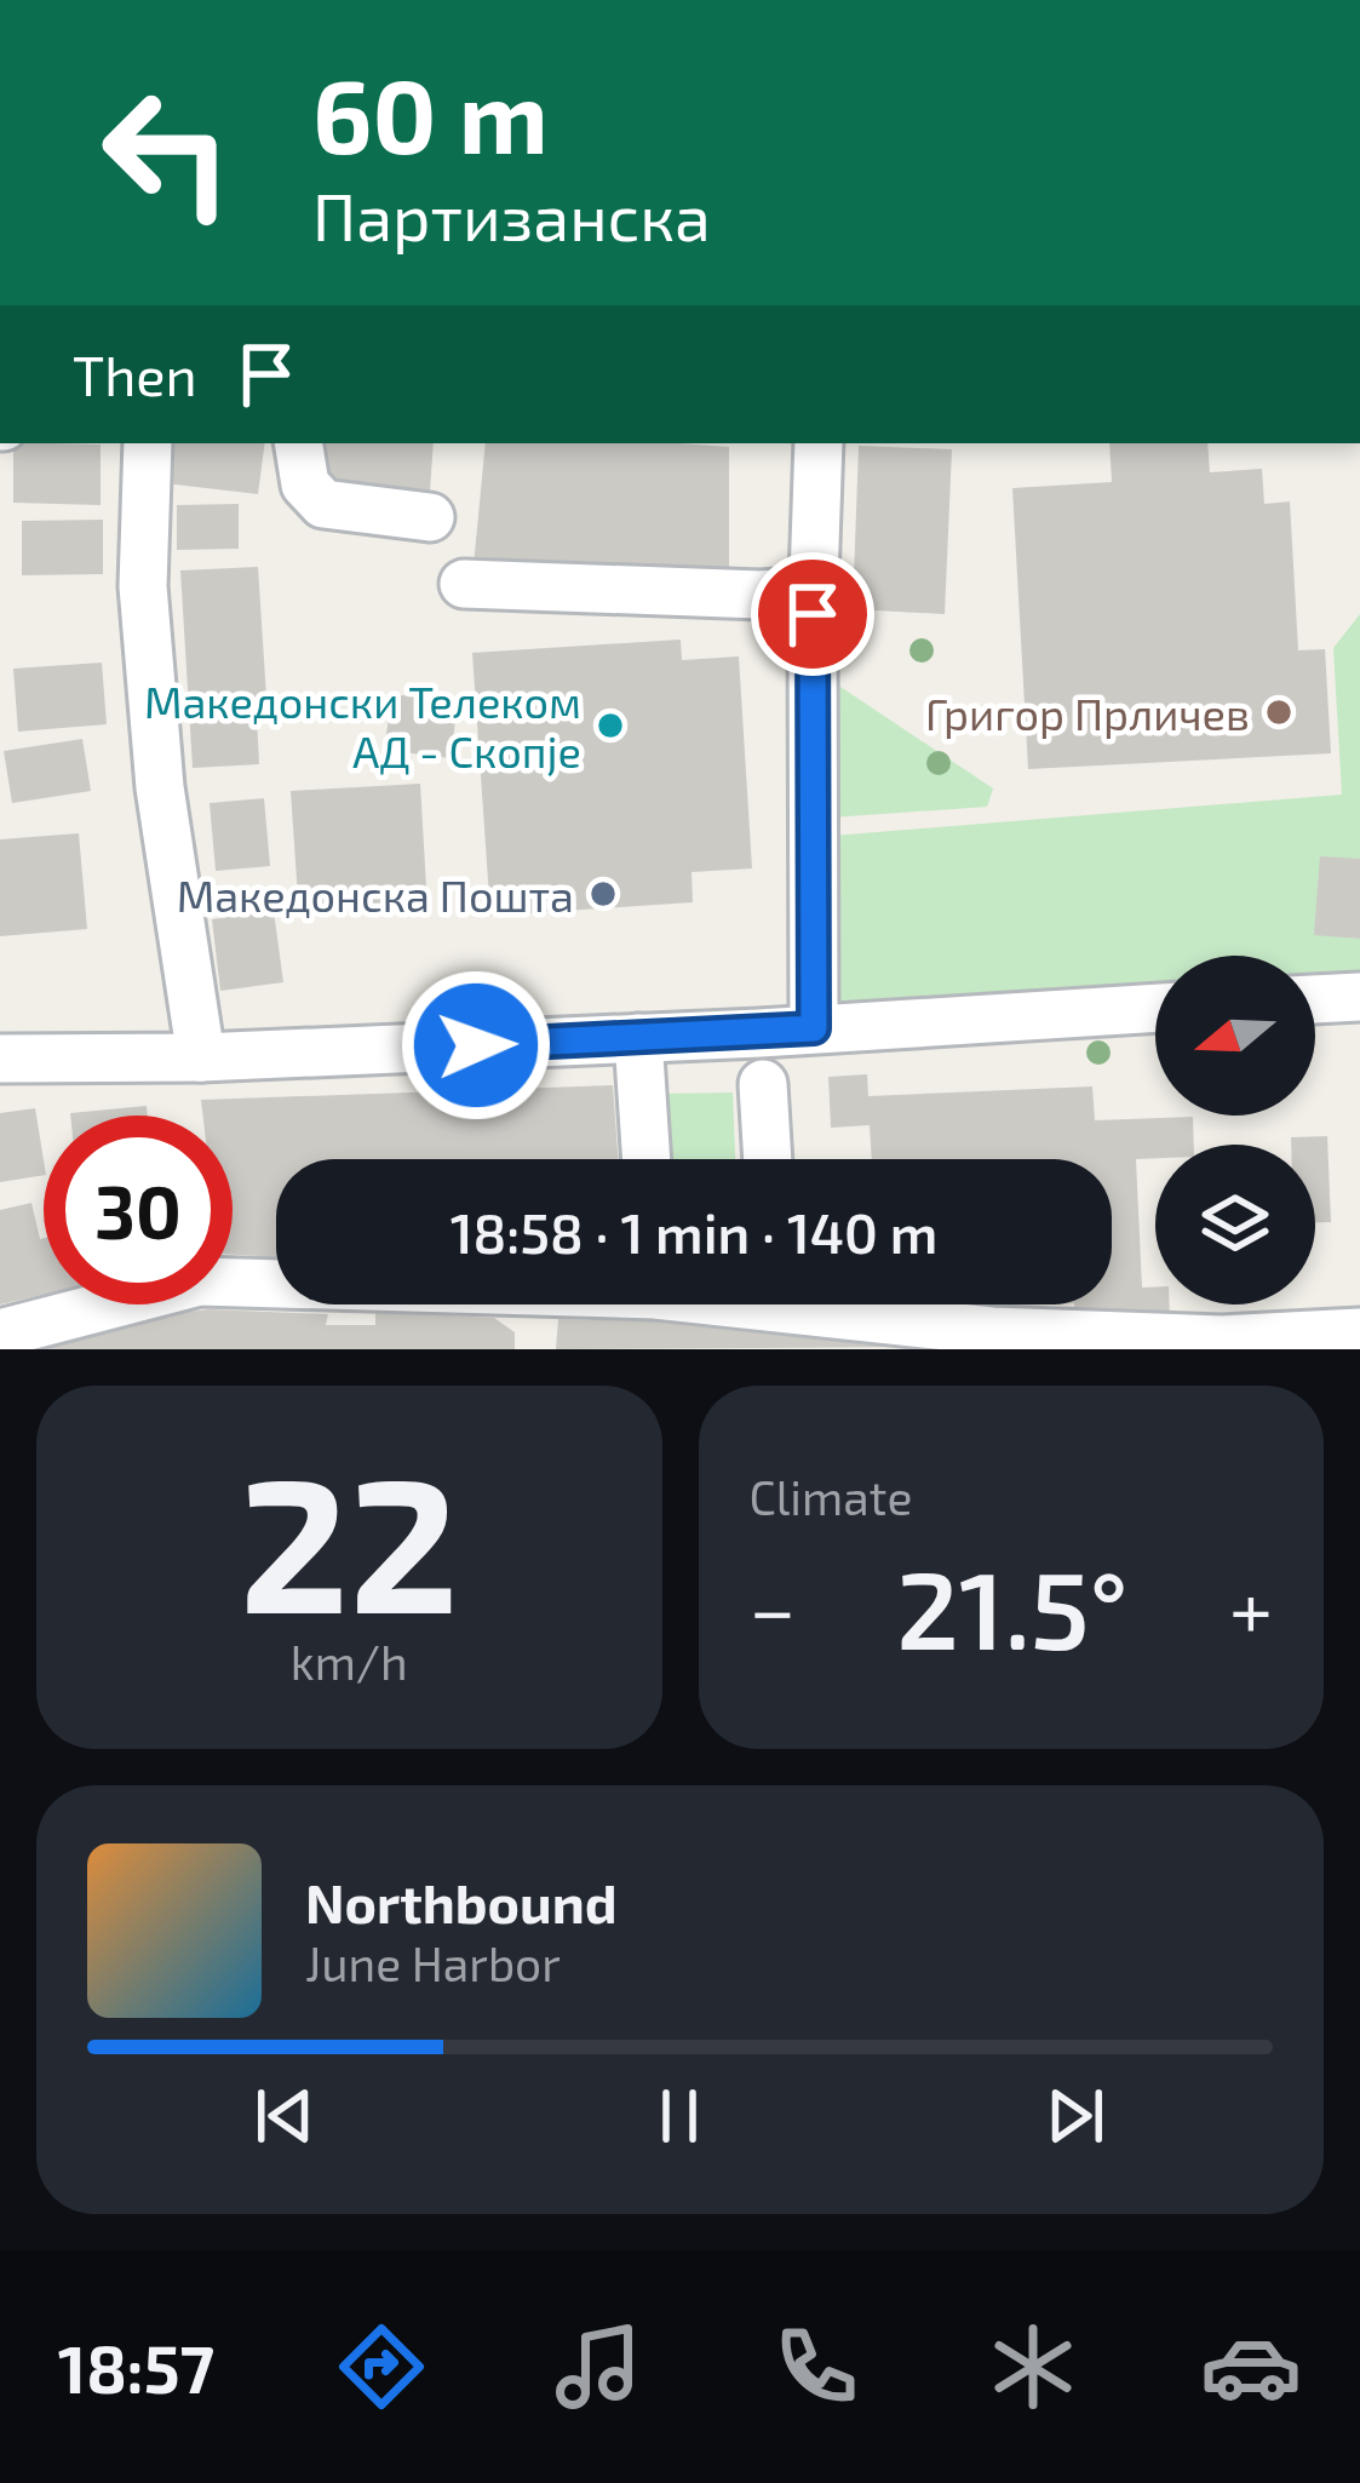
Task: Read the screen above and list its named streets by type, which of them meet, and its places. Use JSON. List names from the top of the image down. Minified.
{"places":["Григор Прличев","Македонски Телеком АД - Скопје","Македонска Пошта"],"north":"left","page":{"turn":["60 m","Партизанска"],"then":"Then","limit":"30","trip":"18:58 · 1 min · 140 m","tile":[["22","km/h"],"Climate"],"heat":["−","21.5°","+"],"song":["Northbound","June Harbor"],"tabs":"18:57"}}
